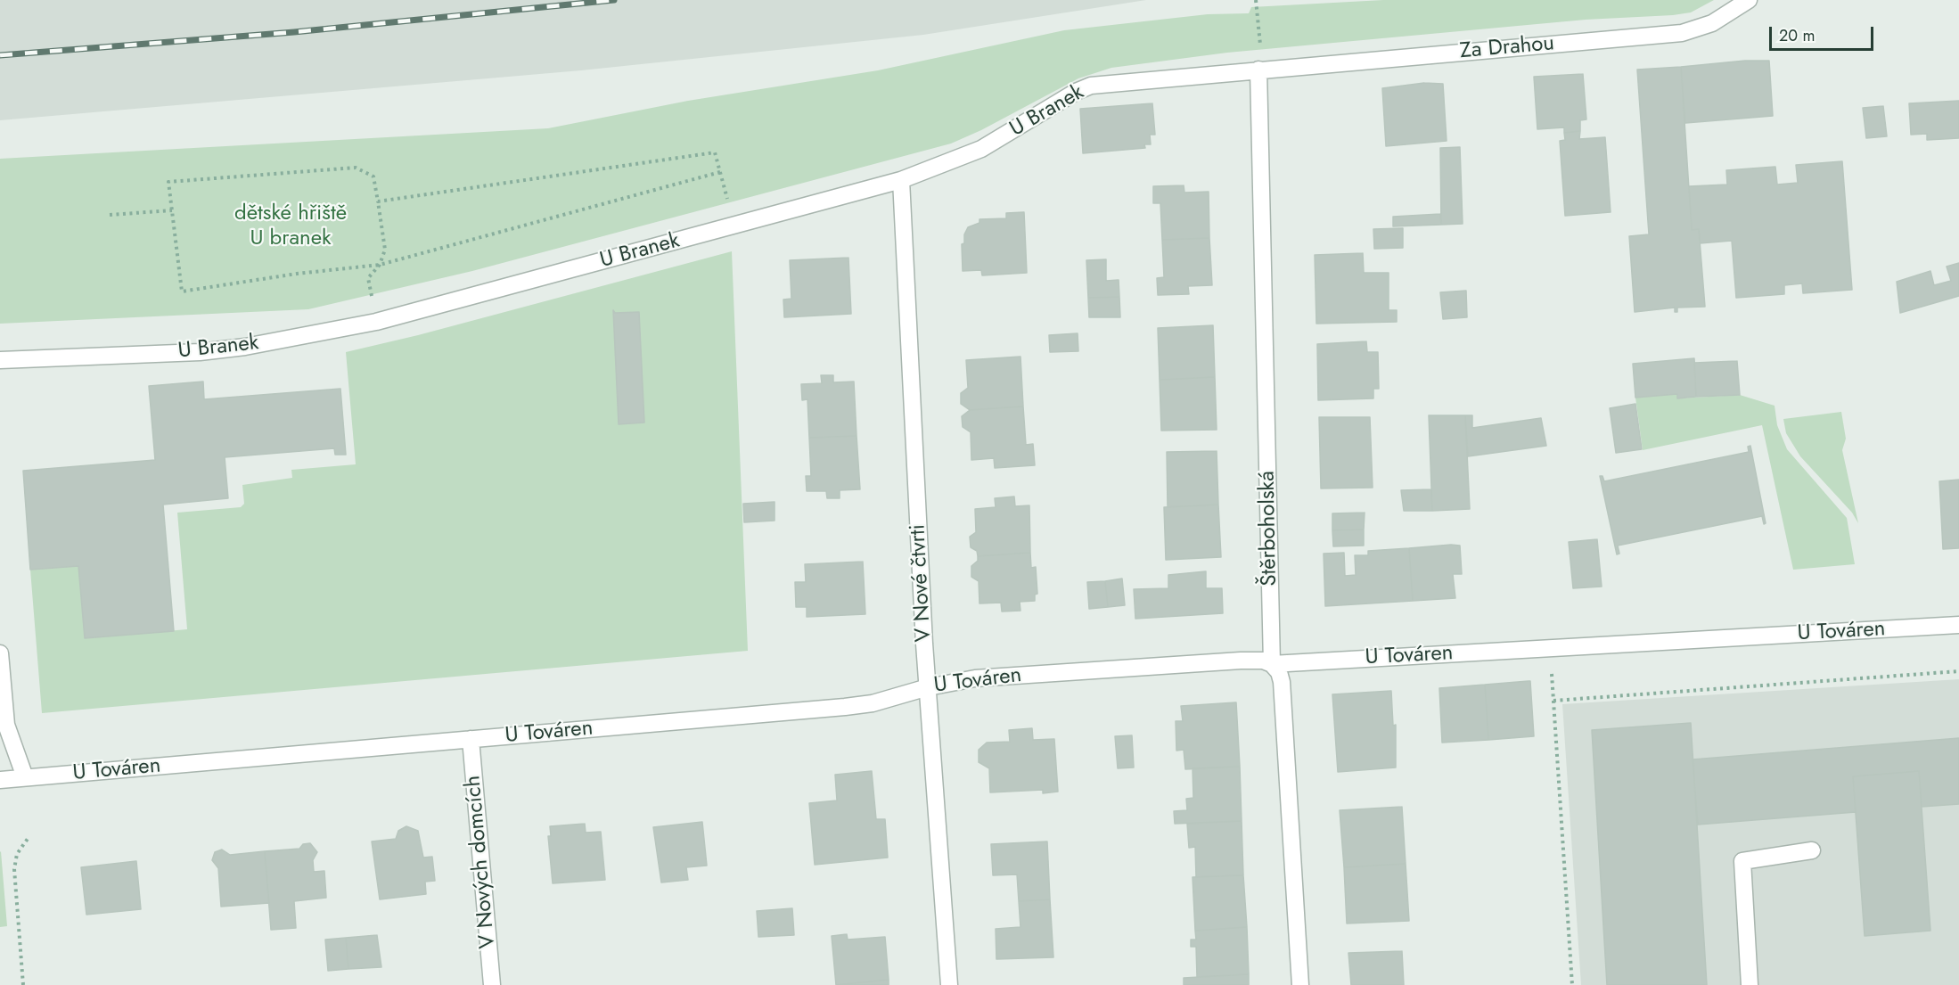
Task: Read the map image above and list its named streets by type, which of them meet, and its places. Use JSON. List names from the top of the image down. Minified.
{"streets":{"street":["Za Drahou","U Branek","Štěrboholská","V Nové čtvrti","U Továren","V Nových domcích"]},"crossings":[["Za Drahou","U Branek"],["Za Drahou","Štěrboholská"],["U Branek","Štěrboholská"],["U Branek","V Nové čtvrti"],["Štěrboholská","U Továren"],["V Nové čtvrti","U Továren"],["U Továren","V Nových domcích"]],"parks":["dětské hřiště U branek"],"scale_bar":"20 m"}
